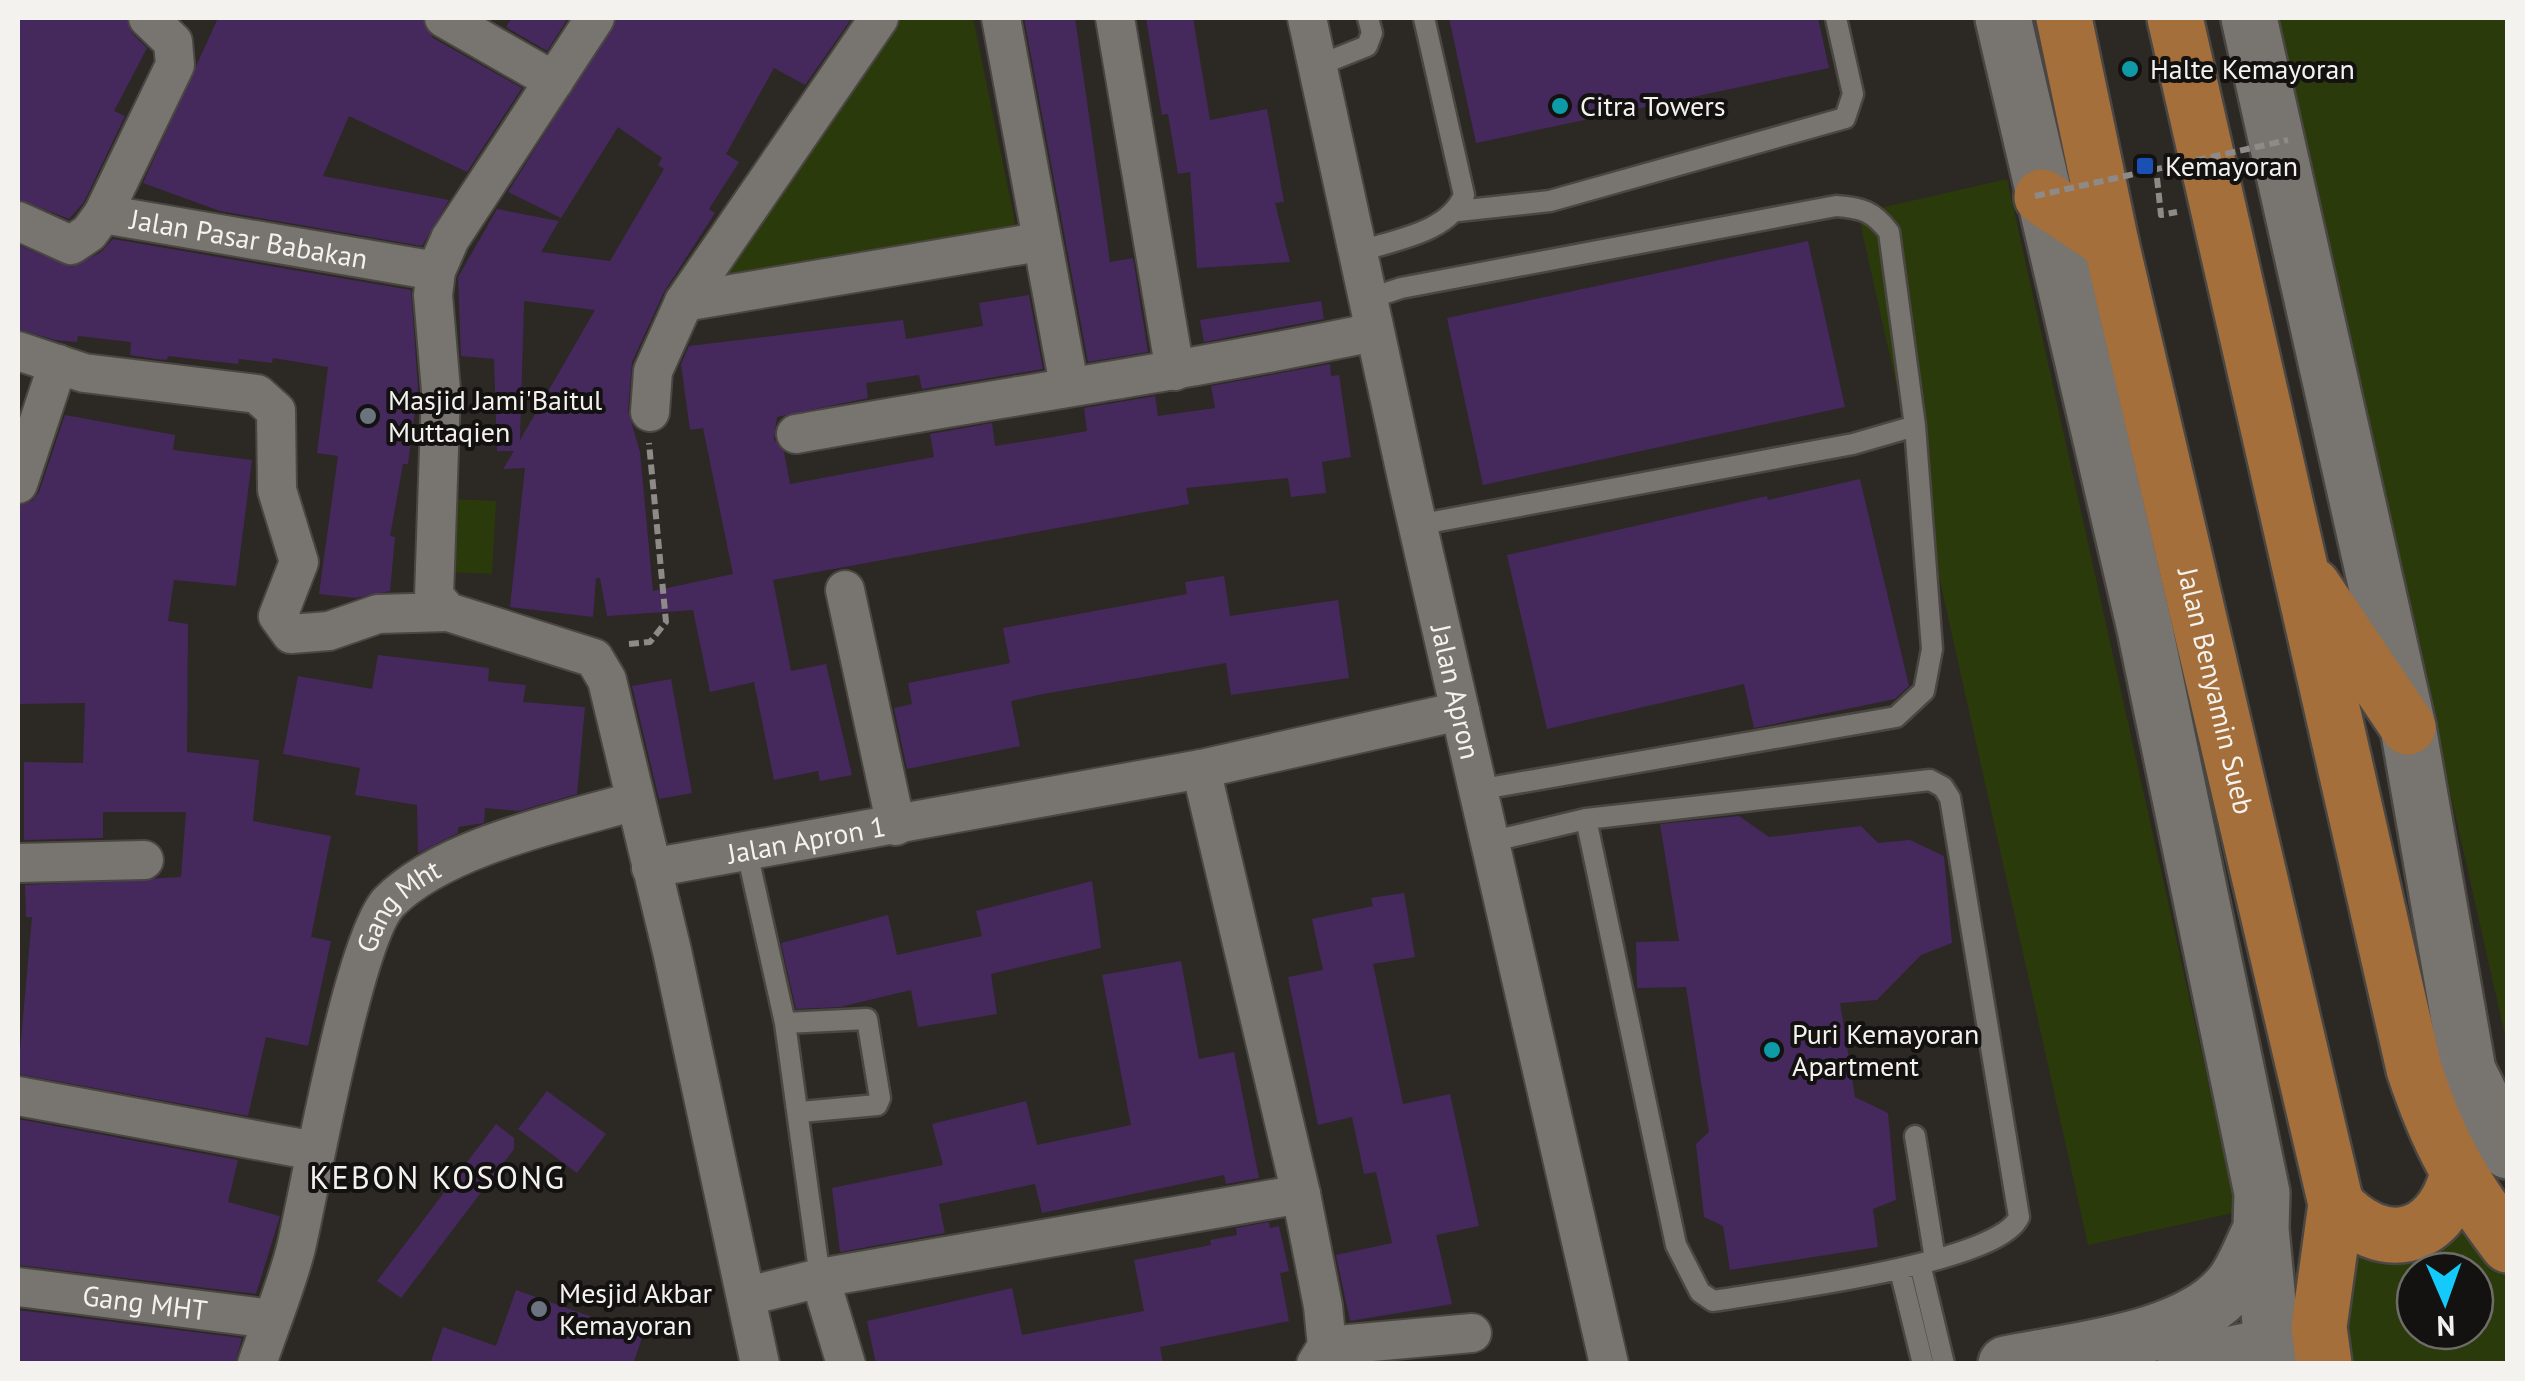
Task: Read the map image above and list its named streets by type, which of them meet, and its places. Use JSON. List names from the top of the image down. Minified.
{"streets":{"main road":["Jalan Benyamin Sueb"],"street":["Jalan Pasar Babakan","Jalan Apron","Jalan Apron 1","Gang Mht","Gang MHT"]},"crossings":[["Jalan Apron","Jalan Apron 1"],["Gang Mht","Gang MHT"]],"districts":["KEBON KOSONG"],"places":{"other":["Halte Kemayoran","Citra Towers","Masjid Jami'Baitul Muttaqien","Puri Kemayoran Apartment","Mesjid Akbar Kemayoran"],"transit":["Kemayoran"]},"north":"bottom"}
